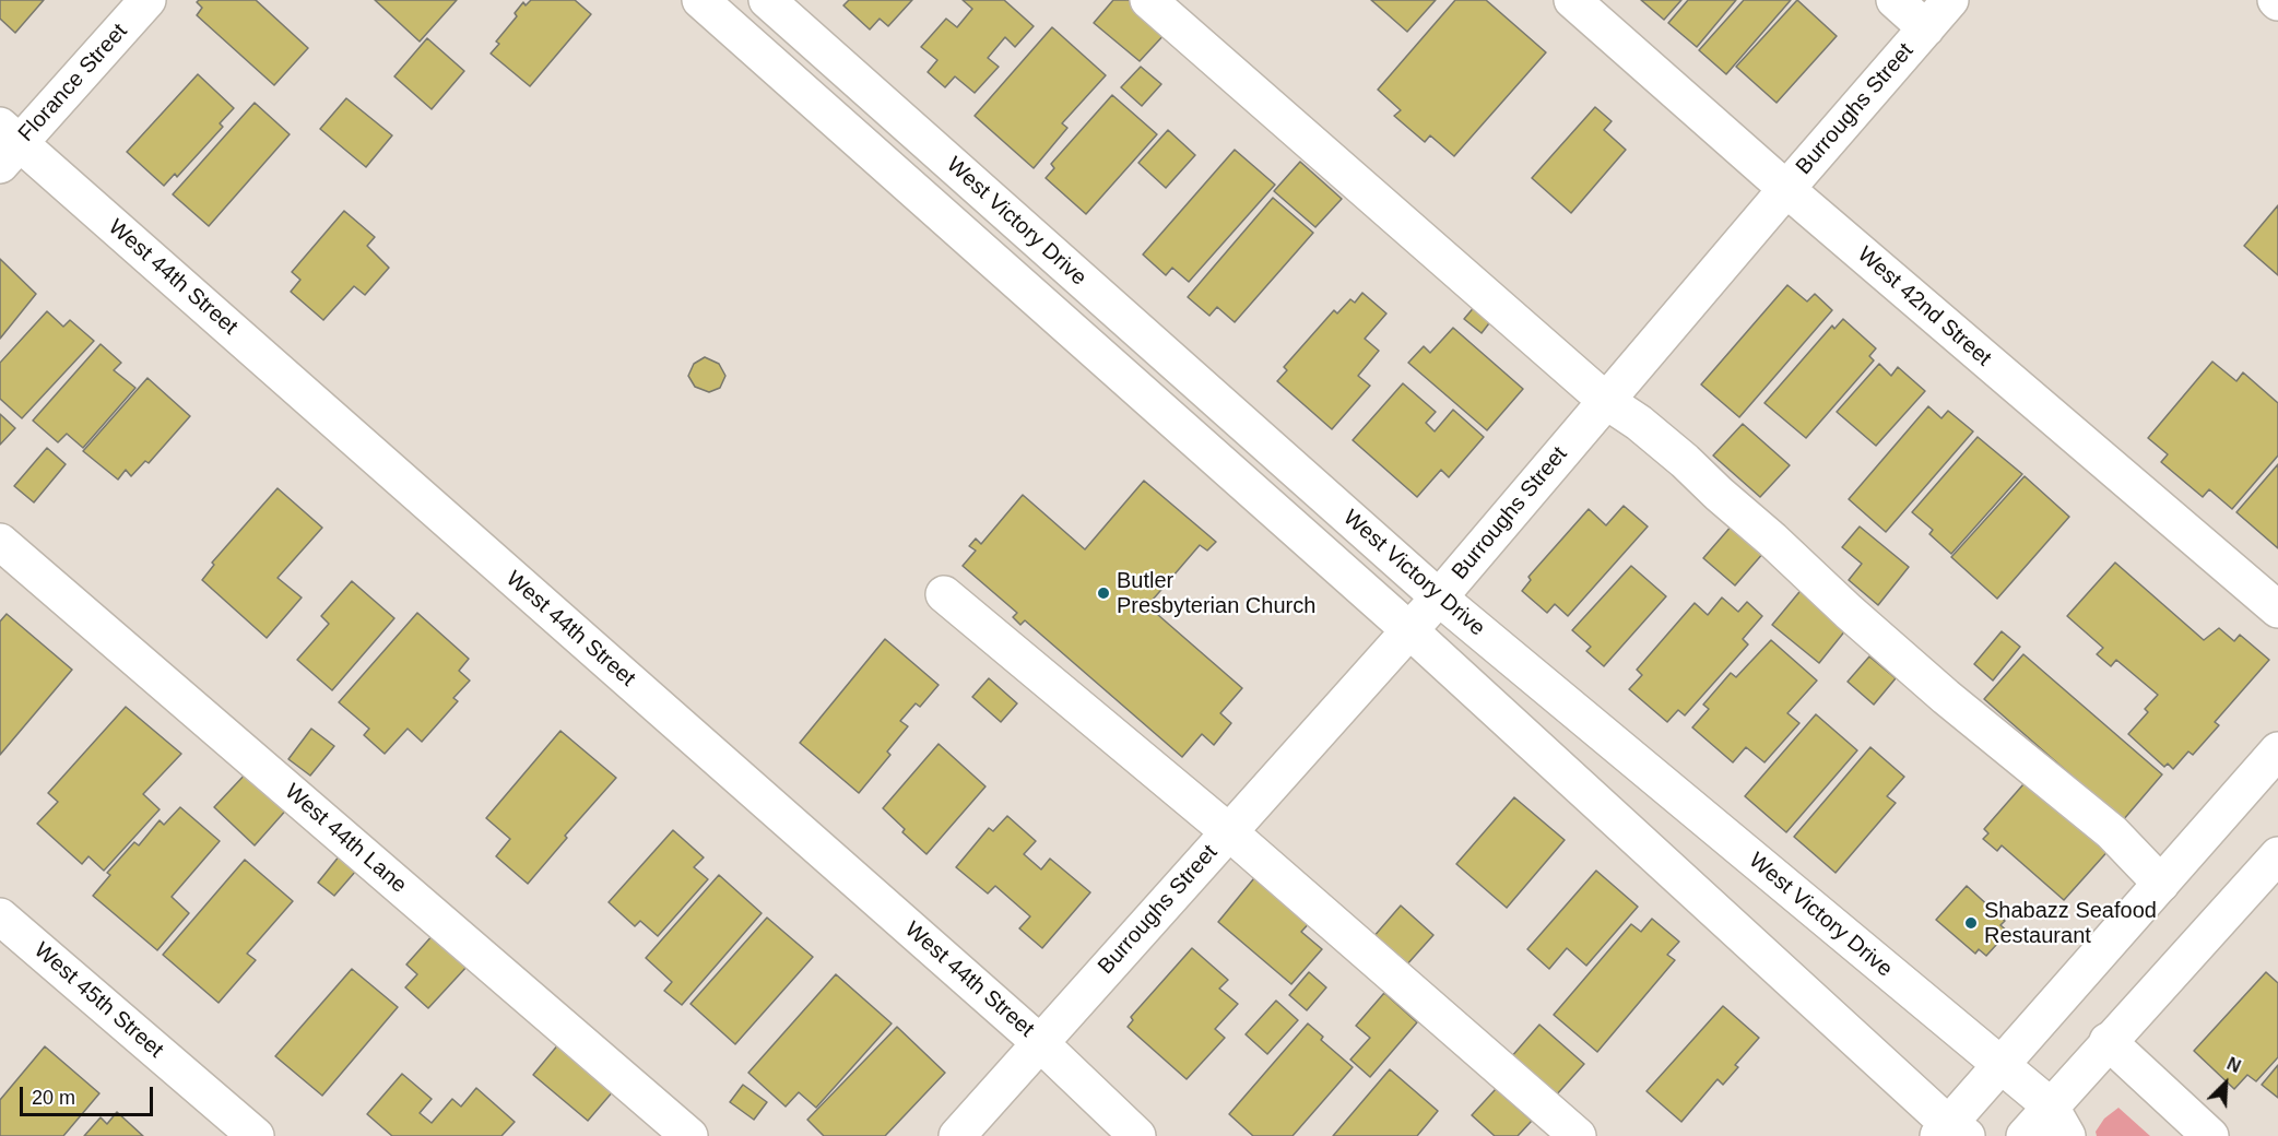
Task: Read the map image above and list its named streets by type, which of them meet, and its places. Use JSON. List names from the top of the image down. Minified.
{"streets":{"street":["Florance Street","Burroughs Street","West Victory Drive","West 44th Street","West 42nd Street","West 44th Lane","West 45th Street"]},"crossings":[["Florance Street","West 44th Street"],["Burroughs Street","West Victory Drive"],["Burroughs Street","West 44th Street"],["Burroughs Street","West 42nd Street"]],"places":["Butler Presbyterian Church","Shabazz Seafood Restaurant"],"scale_bar":"20 m","north":"top right"}
